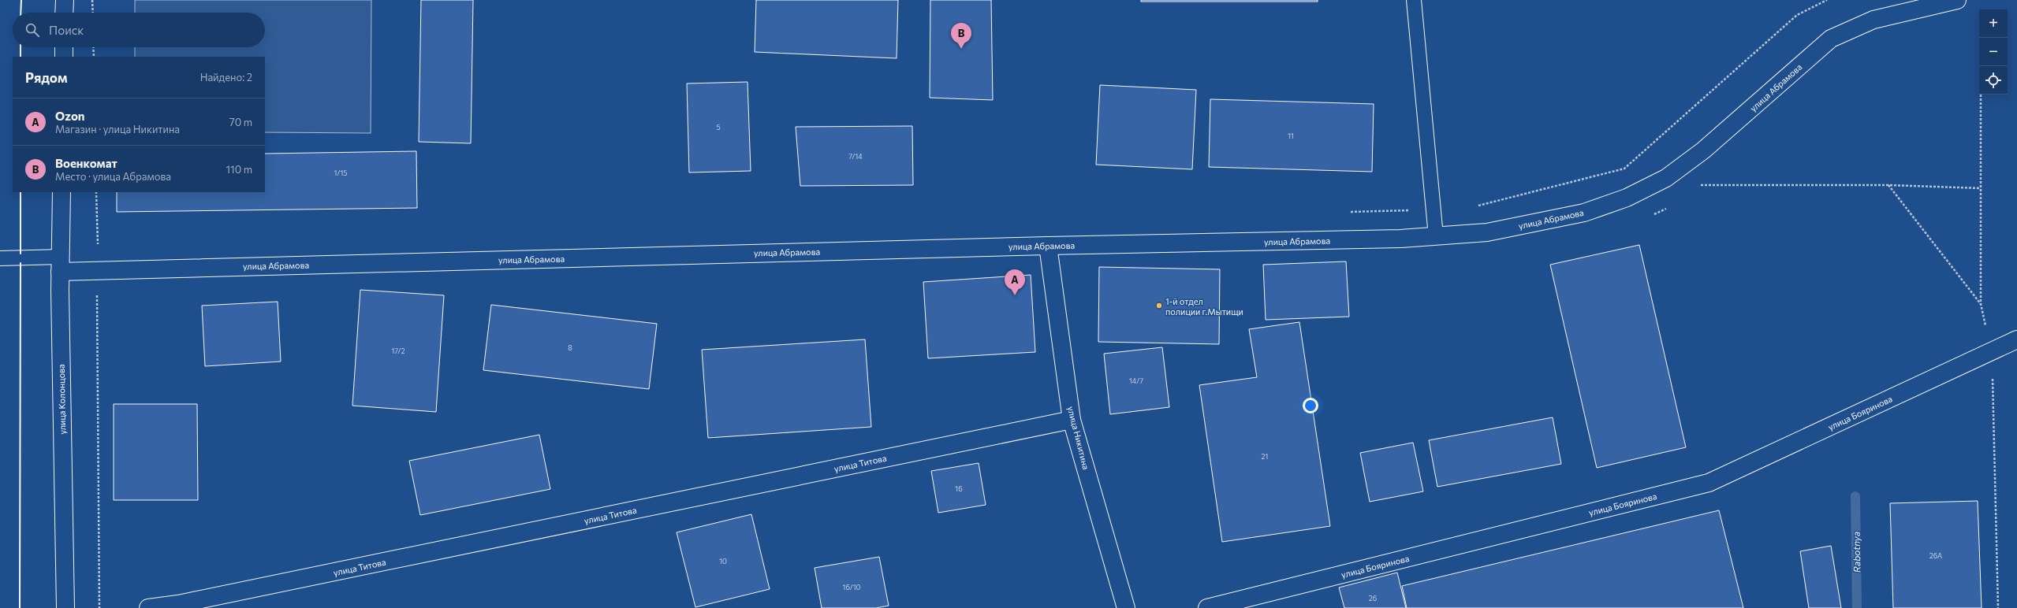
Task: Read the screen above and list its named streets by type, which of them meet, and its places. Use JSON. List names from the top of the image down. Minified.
{"streets":{"street":["улица Абрамова","улица Колонцова","улица Бояринова","улица Никитина","улица Титова"]},"crossings":[["улица Абрамова","улица Колонцова"],["улица Абрамова","улица Никитина"],["улица Никитина","улица Титова"]],"water":["Rabotnya"],"places":["1-й отдел полиции г.Мытищи"],"house_numbers":["5","11","7/14","1/15","8","17/2","14/7","21","16","26А","10","16/10","26"],"page":{"map_buttons":["+","−"],"search":"Поиск","pins":["B","A"],"heading":["Рядом","Найдено: 2"],"list":[{"mark":"A","name":"Ozon","note":"Магазин · улица Никитина","value":"70 m"},{"mark":"B","name":"Военкомат","note":"Место · улица Абрамова","value":"110 m"}]}}
